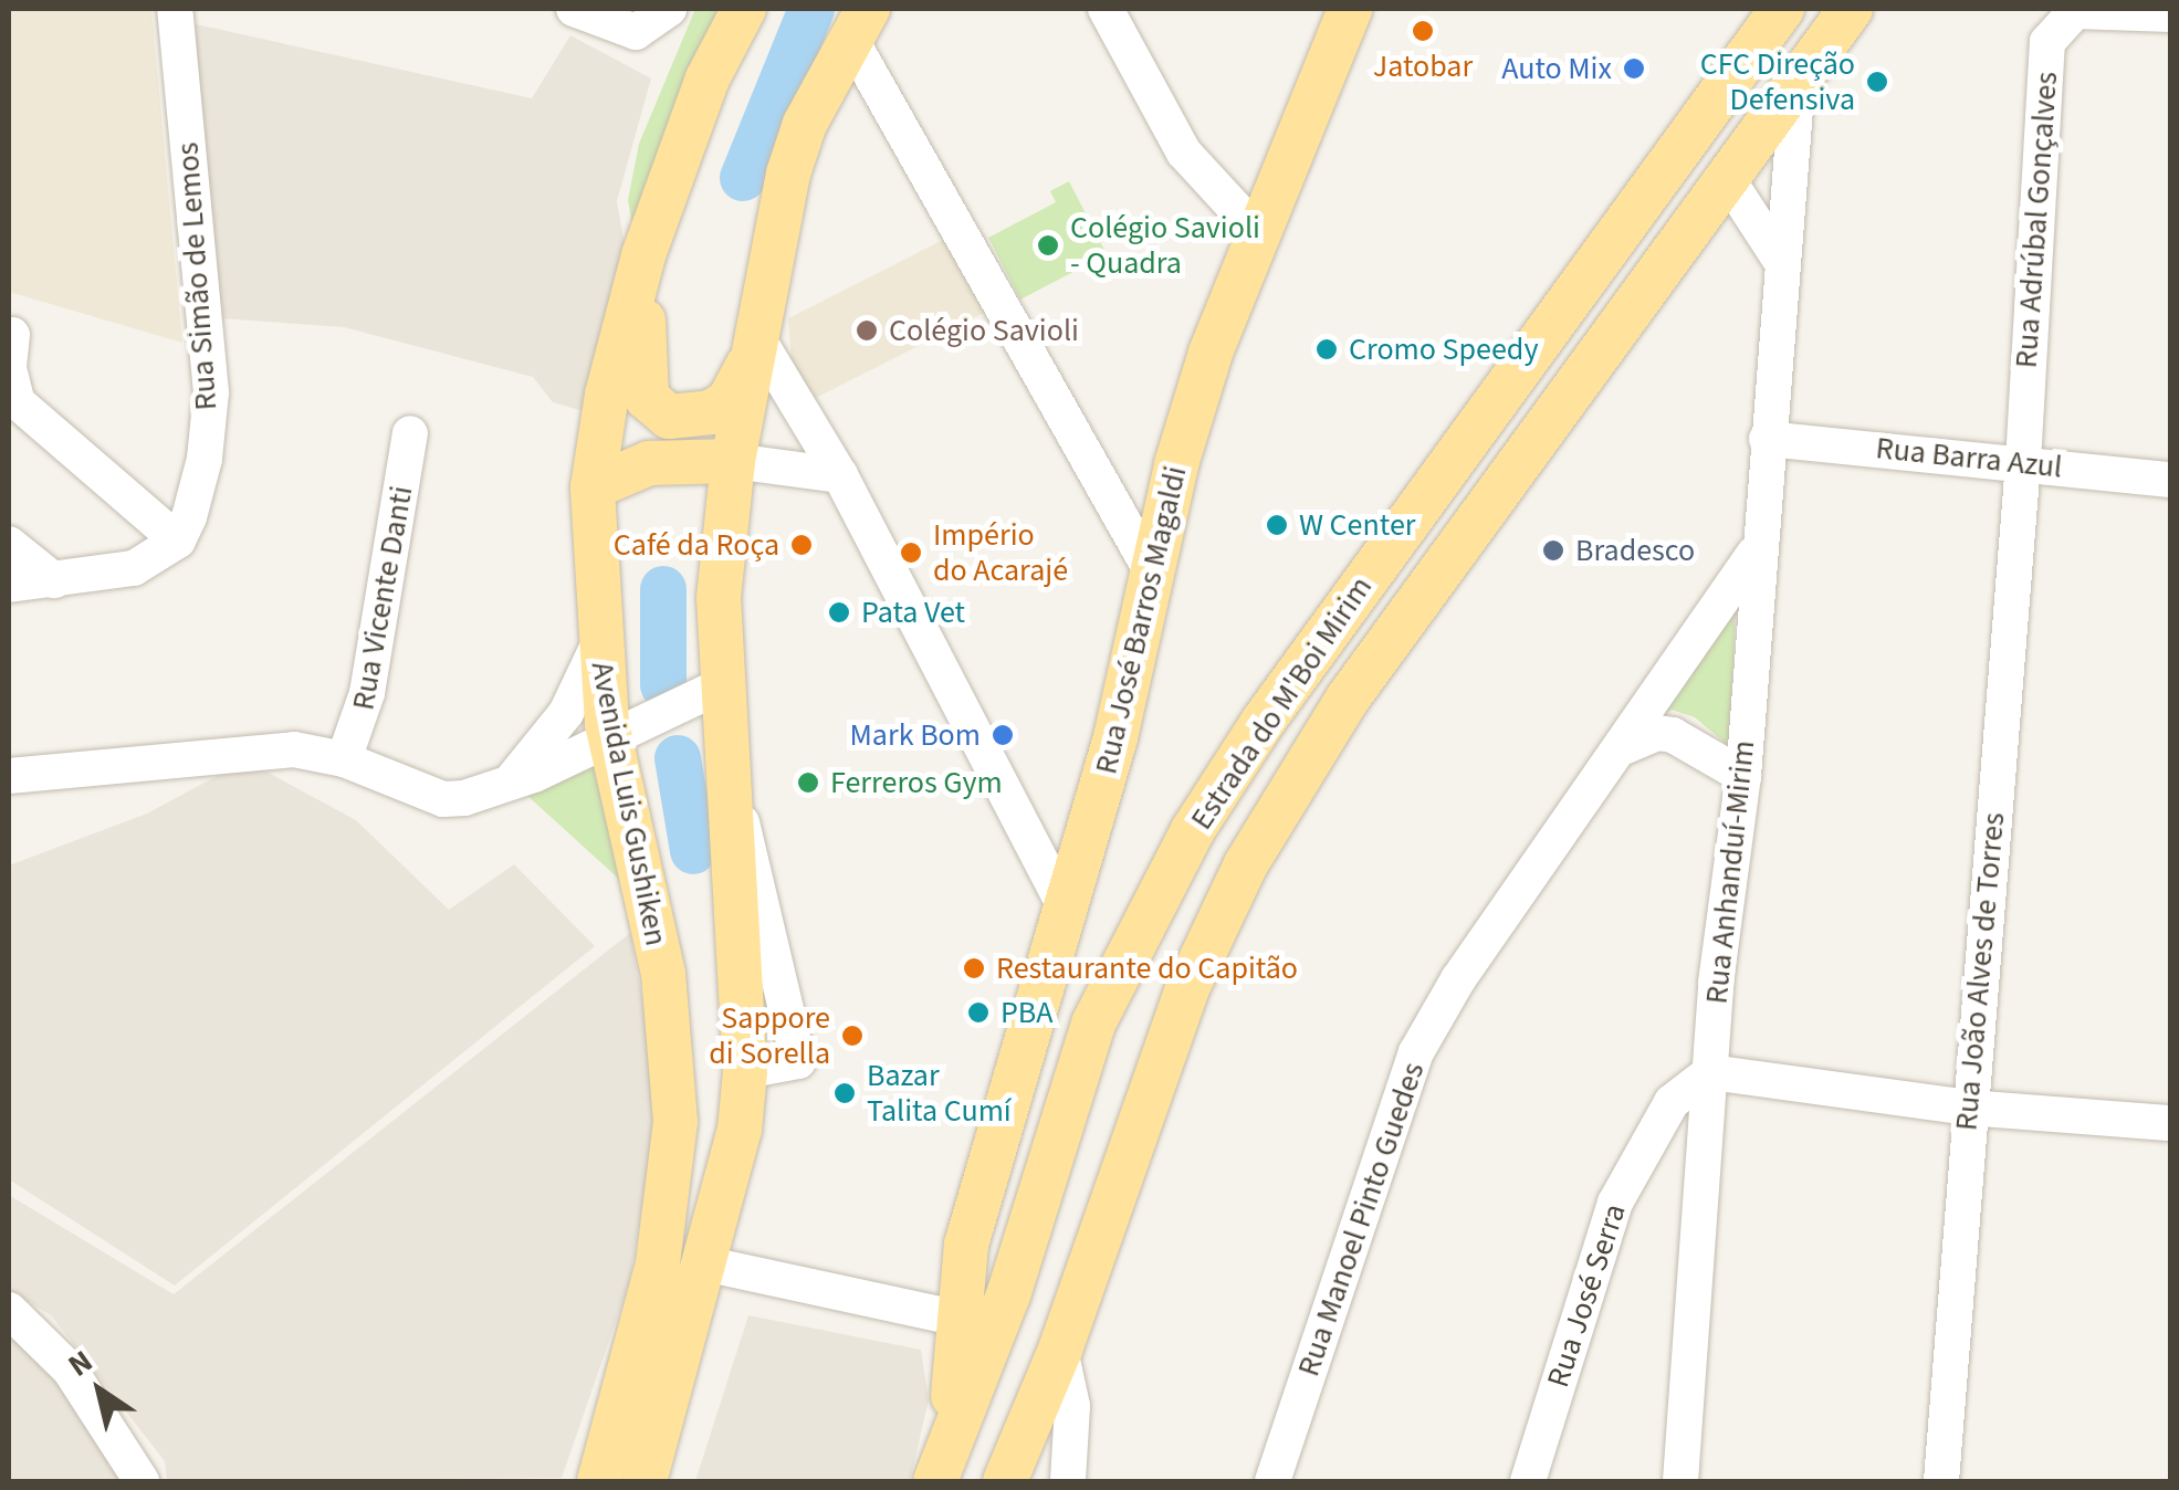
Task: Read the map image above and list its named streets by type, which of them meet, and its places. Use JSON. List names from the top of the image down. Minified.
{"streets":{"main road":["Rua José Barros Magaldi","Estrada do M'Boi Mirim","Avenida Luis Gushiken"],"street":["Rua Adrúbal Gonçalves","Rua Simão de Lemos","Rua Barra Azul","Rua Vicente Danti","Rua Anhanduí-Mirim","Rua João Alves de Torres","Rua Manoel Pinto Guedes","Rua José Serra"]},"crossings":[["Rua Adrúbal Gonçalves","Rua Barra Azul"],["Rua Adrúbal Gonçalves","Rua João Alves de Torres"],["Rua Barra Azul","Rua Anhanduí-Mirim"],["Rua Barra Azul","Rua João Alves de Torres"],["Rua José Barros Magaldi","Estrada do M'Boi Mirim"],["Estrada do M'Boi Mirim","Rua Anhanduí-Mirim"],["Rua Anhanduí-Mirim","Rua Manoel Pinto Guedes"],["Rua Anhanduí-Mirim","Rua José Serra"]],"places":["Jatobar","Auto Mix","CFC Direção Defensiva","Colégio Savioli - Quadra","Colégio Savioli","Cromo Speedy","W Center","Café da Roça","Bradesco","Império do Acarajé","Pata Vet","Mark Bom","Ferreros Gym","Restaurante do Capitão","PBA","Sappore di Sorella","Bazar Talita Cumí"],"north":"top left"}
